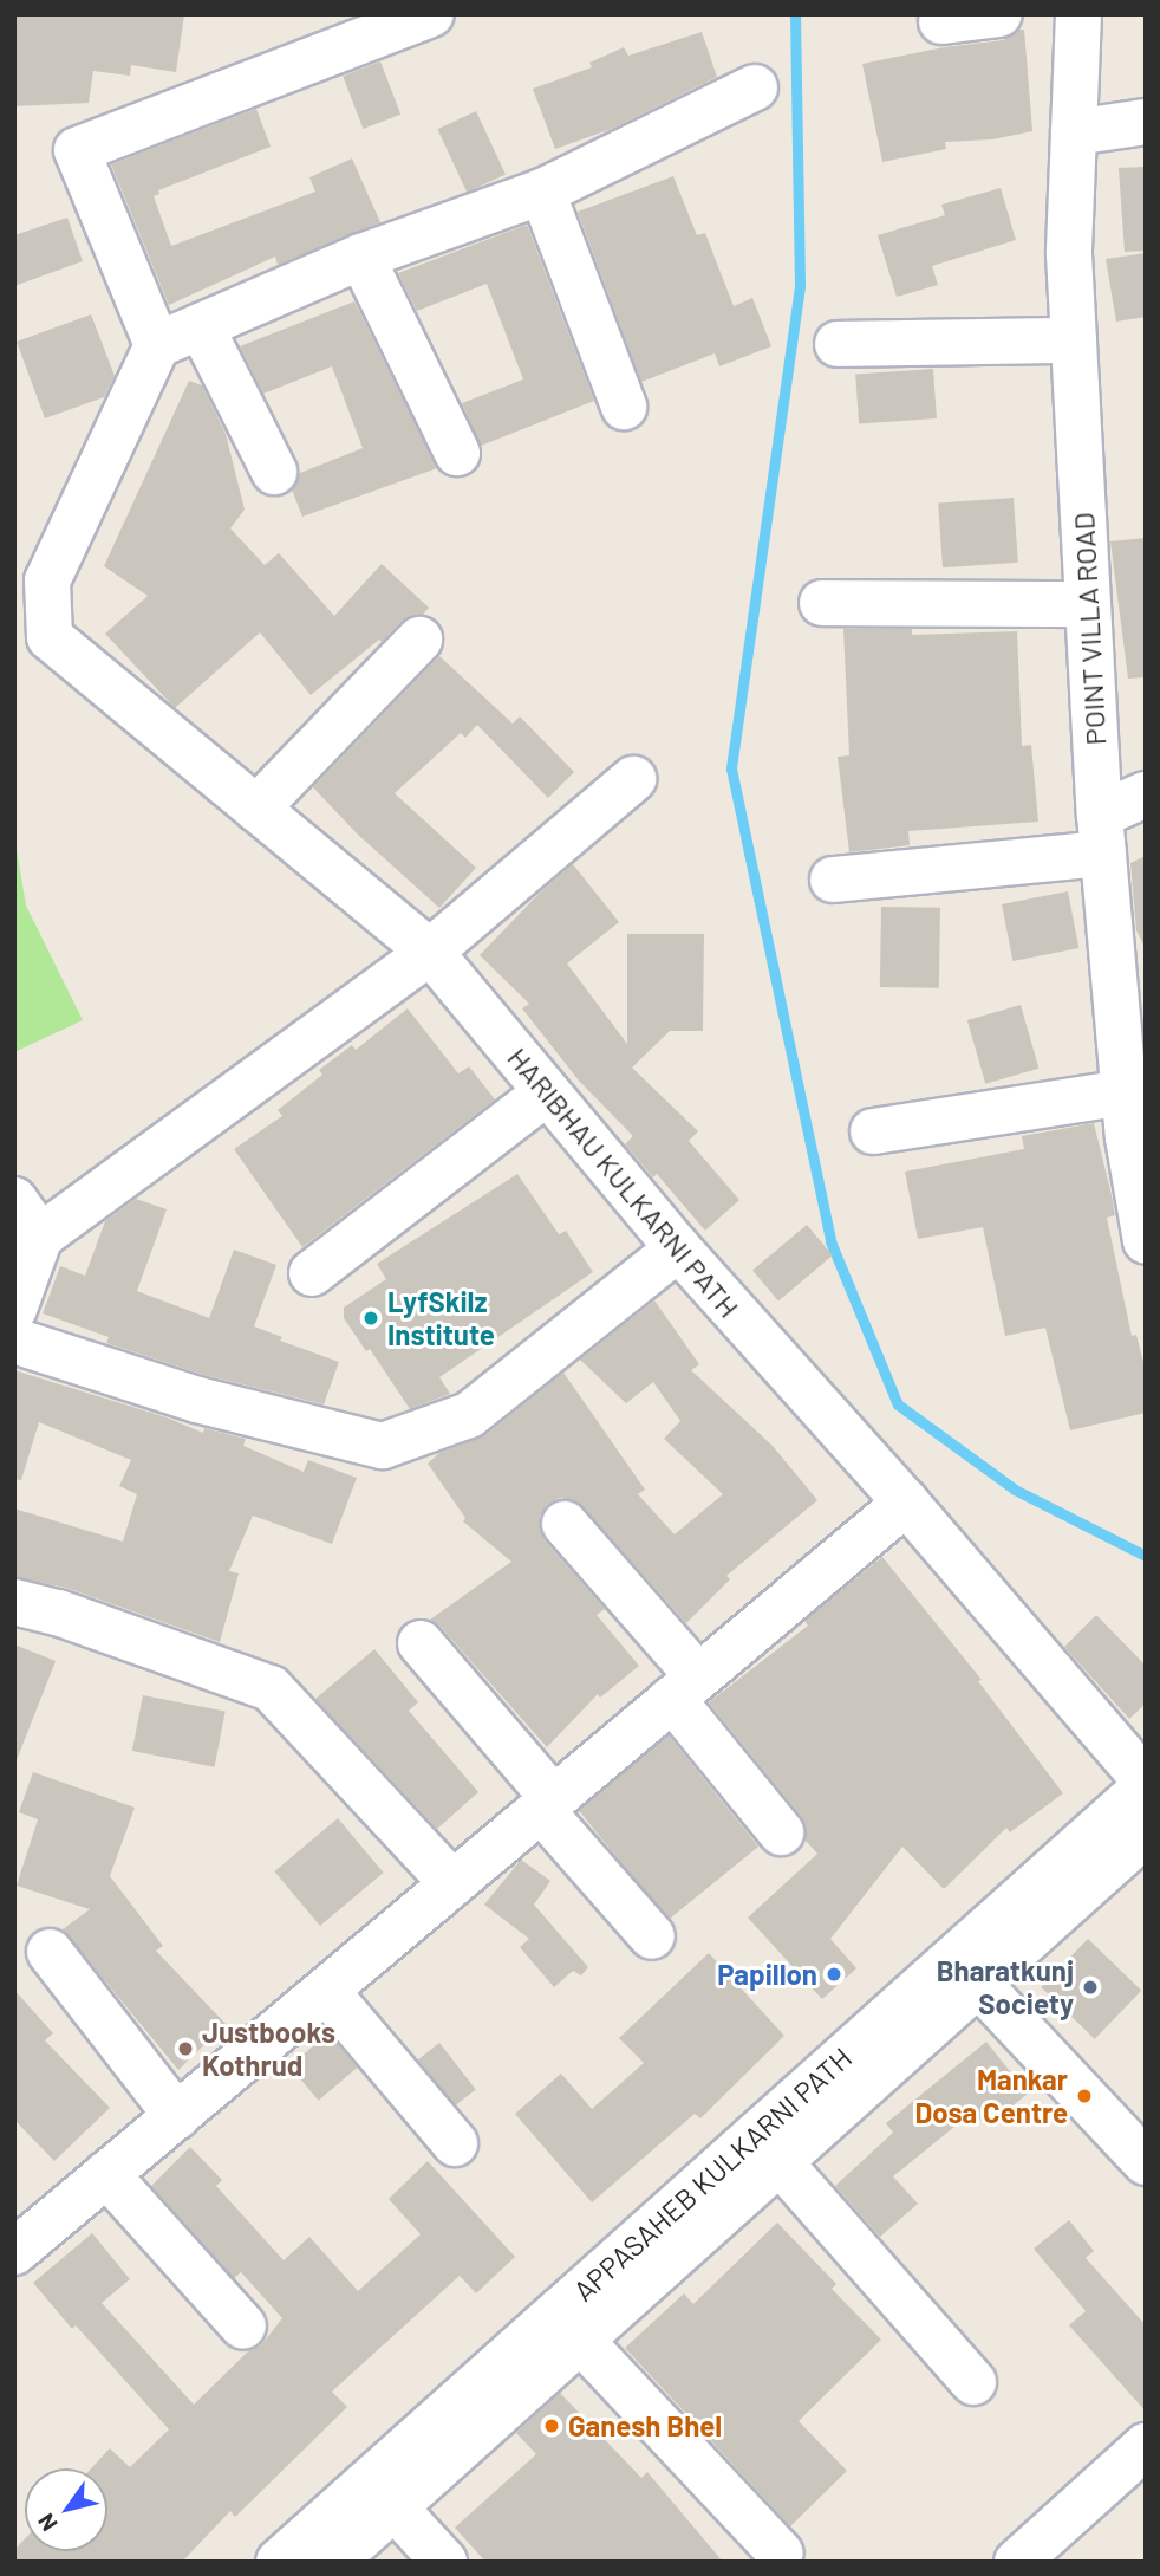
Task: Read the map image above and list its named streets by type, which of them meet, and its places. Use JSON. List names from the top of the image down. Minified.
{"streets":{"street":["POINT VILLA ROAD","HARIBHAU KULKARNI PATH","APPASAHEB KULKARNI PATH"]},"crossings":[["HARIBHAU KULKARNI PATH","APPASAHEB KULKARNI PATH"]],"places":["LyfSkilz Institute","Papillon","Bharatkunj Society","Justbooks Kothrud","Mankar Dosa Centre","Ganesh Bhel"],"north":"bottom left"}
